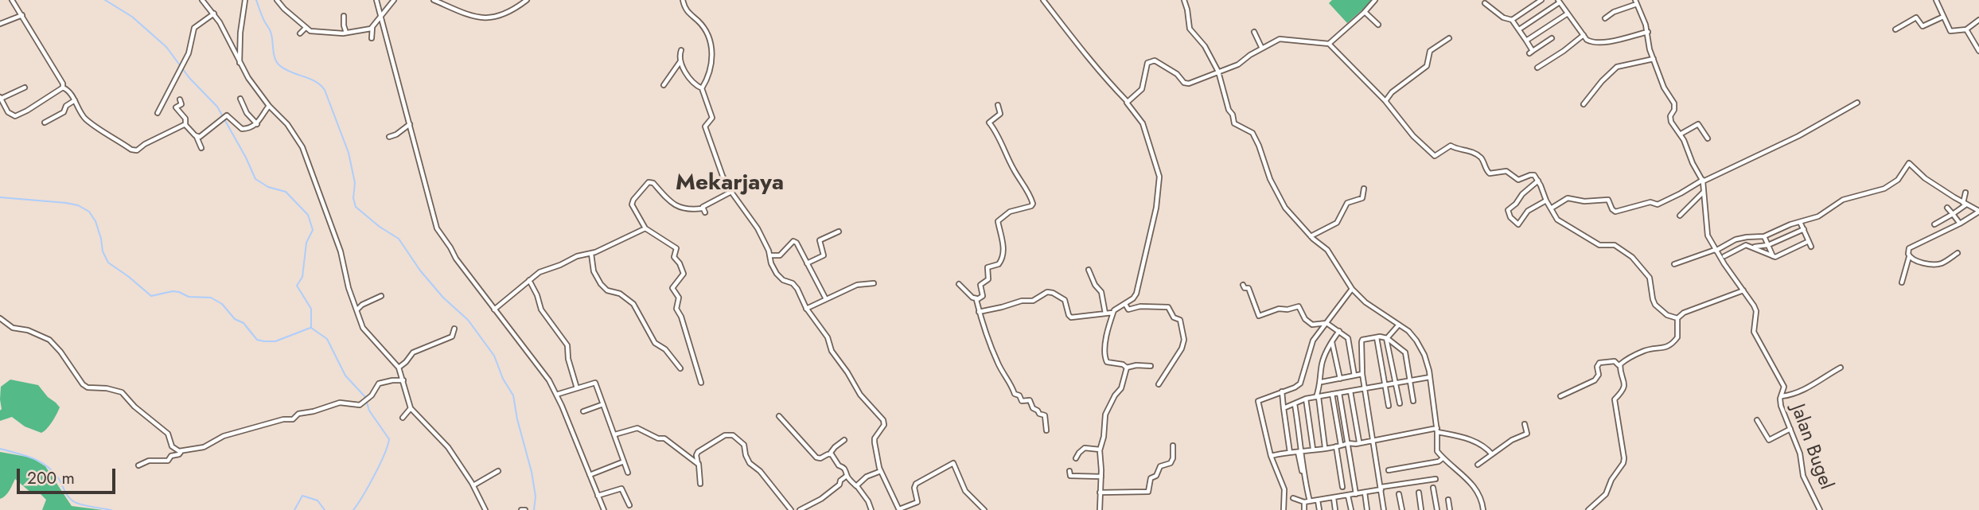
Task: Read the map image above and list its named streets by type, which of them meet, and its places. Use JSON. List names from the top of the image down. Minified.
{"streets":{"street":["Jalan Bugel"]},"districts":["Mekarjaya"],"scale_bar":"200 m"}
